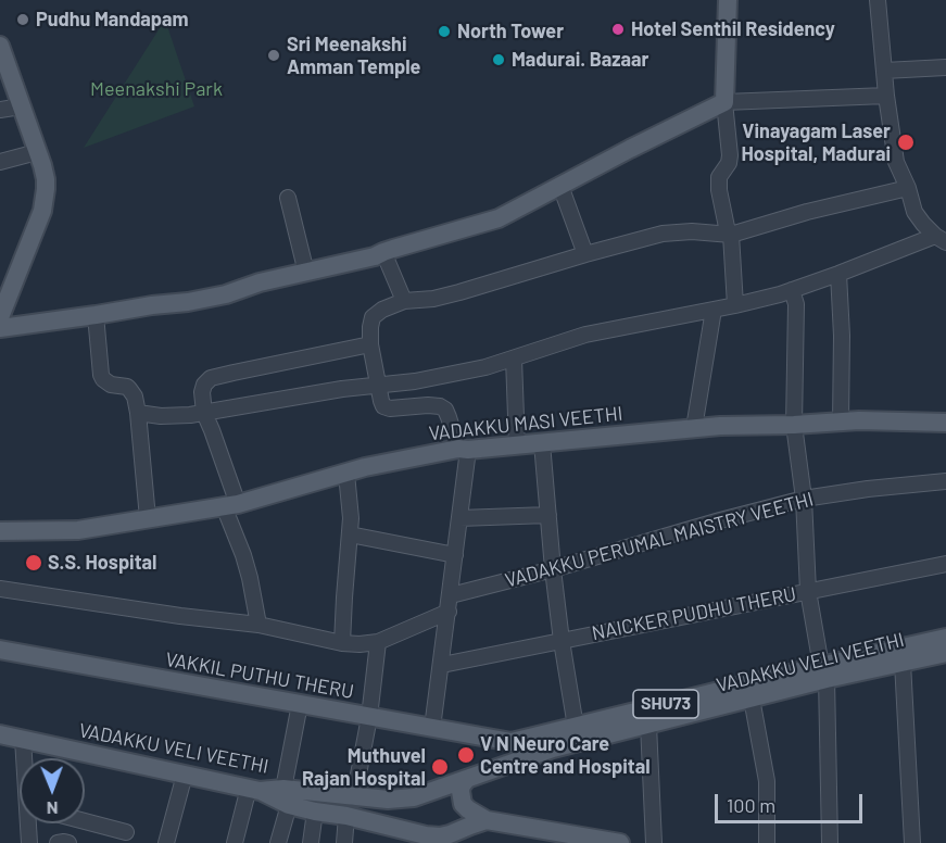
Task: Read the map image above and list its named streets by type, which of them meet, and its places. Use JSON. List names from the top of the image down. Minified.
{"streets":{"main road":["VADAKKU MASI VEETHI","VADAKKU VELI VEETHI","VAKKIL PUTHU THERU","SHU73"],"street":["VADAKKU PERUMAL MAISTRY VEETHI","NAICKER PUDHU THERU"]},"crossings":[["VADAKKU VELI VEETHI","VAKKIL PUTHU THERU"]],"parks":["Meenakshi Park"],"places":["Pudhu Mandapam","Hotel Senthil Residency","North Tower","Sri Meenakshi Amman Temple","Madurai. Bazaar","Vinayagam Laser Hospital, Madurai","S.S. Hospital","V N Neuro Care Centre and Hospital","Muthuvel Rajan Hospital"],"scale_bar":"100 m","north":"bottom"}
